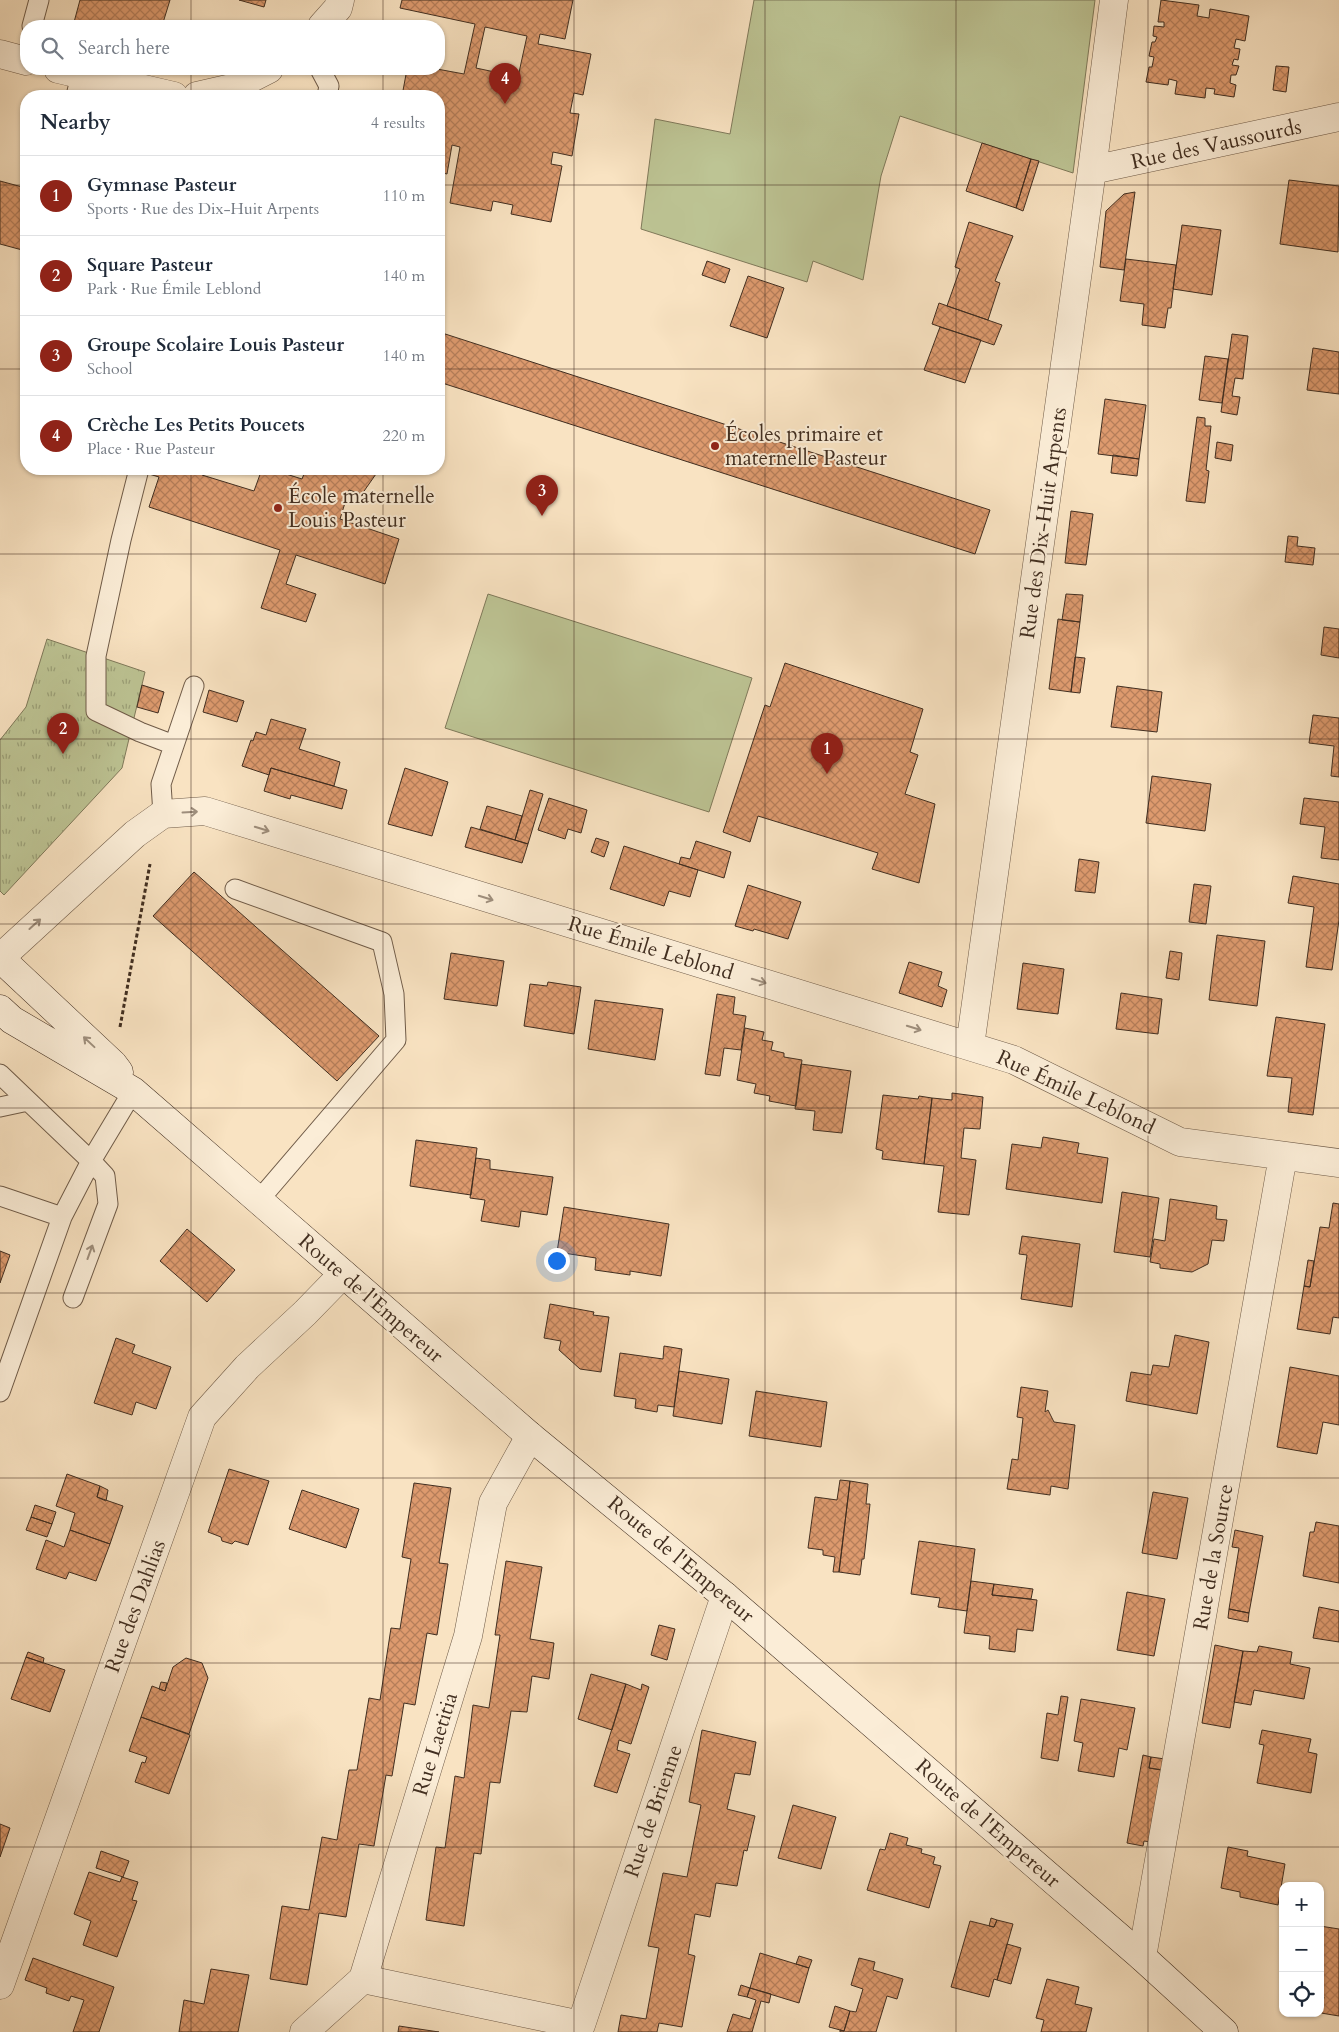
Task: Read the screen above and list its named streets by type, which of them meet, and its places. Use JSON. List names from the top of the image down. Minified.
{"streets":{"street":["Rue des Vaussourds","Rue des Dix-Huit Arpents","Rue Émile Leblond","Route de l'Empereur","Rue de la Source","Rue des Dahlias","Rue Laetitia","Rue de Brienne"]},"crossings":[["Rue des Vaussourds","Rue des Dix-Huit Arpents"],["Rue des Dix-Huit Arpents","Rue Émile Leblond"],["Rue Émile Leblond","Rue de la Source"],["Route de l'Empereur","Rue de la Source"],["Route de l'Empereur","Rue des Dahlias"],["Route de l'Empereur","Rue Laetitia"],["Route de l'Empereur","Rue de Brienne"],["Rue Laetitia","Rue de Brienne"]],"one_way":["Rue Émile Leblond"],"places":["Écoles primaire et maternelle Pasteur","École maternelle Louis Pasteur"],"page":{"search":"Search here","pins":["4","3","2","1"],"heading":["Nearby","4 results"],"list":[{"mark":"1","name":"Gymnase Pasteur","note":"Sports · Rue des Dix-Huit Arpents","value":"110 m"},{"mark":"2","name":"Square Pasteur","note":"Park · Rue Émile Leblond","value":"140 m"},{"mark":"3","name":"Groupe Scolaire Louis Pasteur","note":"School","value":"140 m"},{"mark":"4","name":"Crèche Les Petits Poucets","note":"Place · Rue Pasteur","value":"220 m"}],"map_buttons":["+","−"]}}
